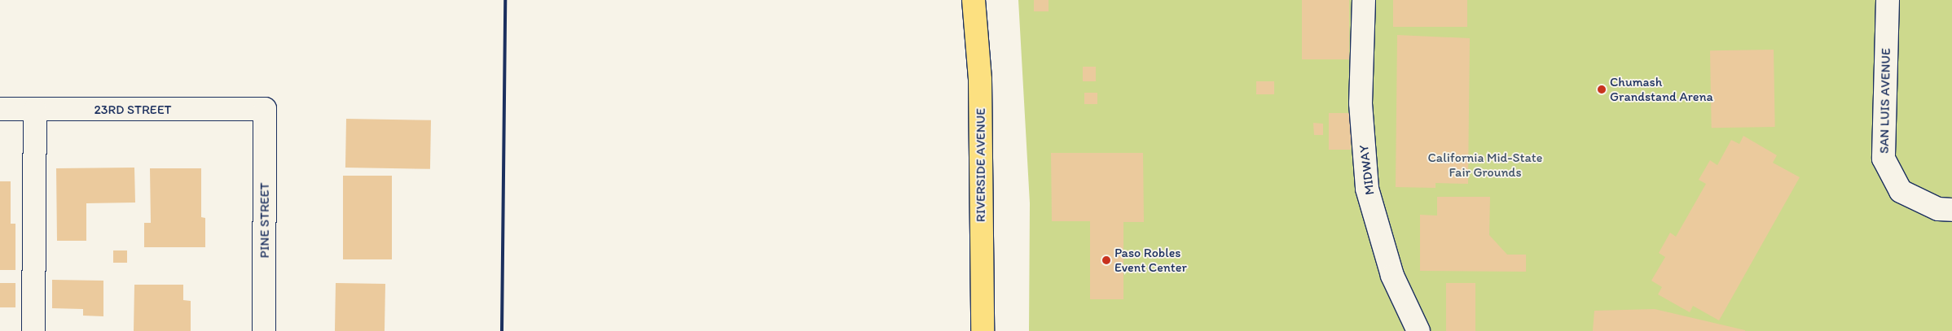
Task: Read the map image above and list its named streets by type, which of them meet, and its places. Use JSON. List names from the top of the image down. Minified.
{"streets":{"main road":["RIVERSIDE AVENUE"],"street":["SAN LUIS AVENUE","23RD STREET","MIDWAY","PINE STREET"]},"crossings":[["23RD STREET","PINE STREET"]],"parks":["California Mid-State Fair Grounds"],"places":["Chumash Grandstand Arena","Paso Robles Event Center"]}
